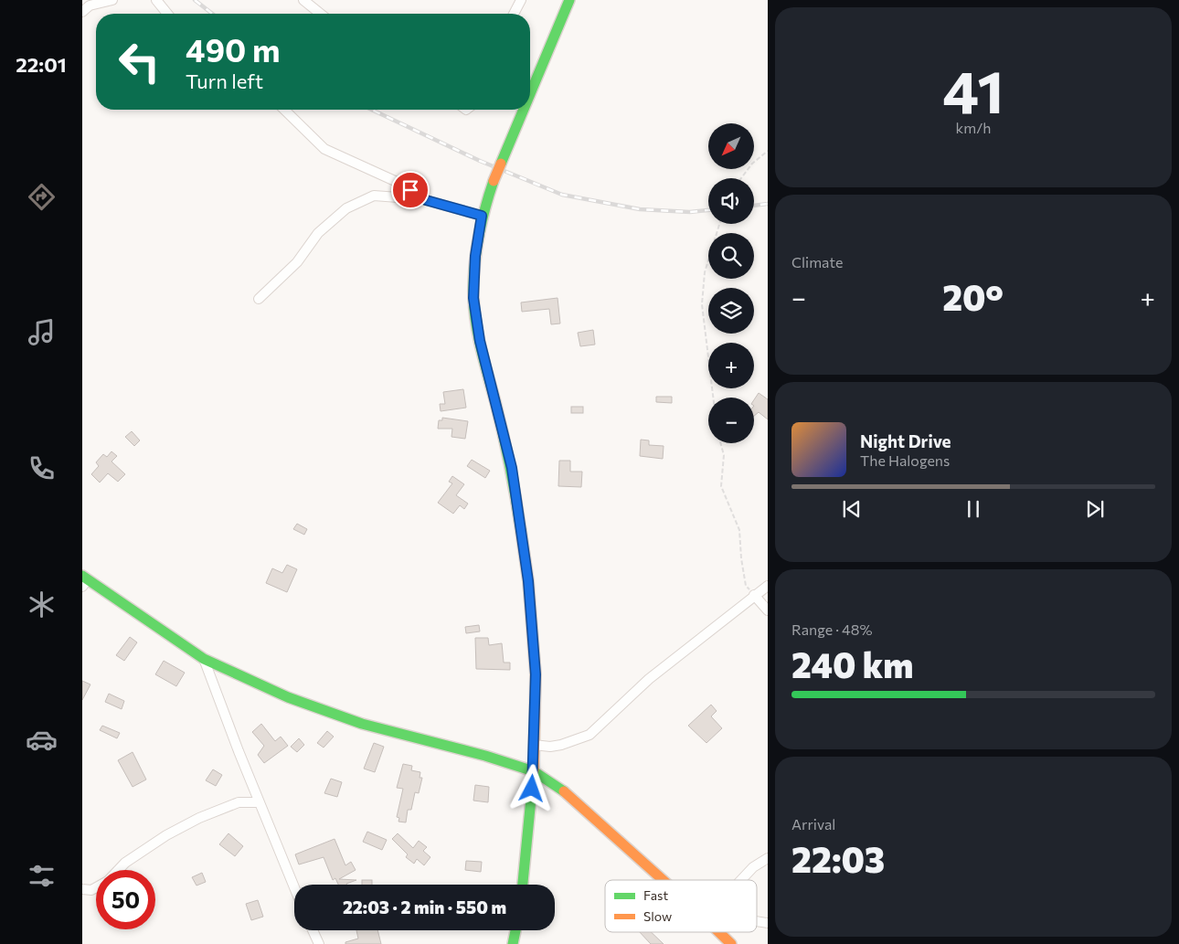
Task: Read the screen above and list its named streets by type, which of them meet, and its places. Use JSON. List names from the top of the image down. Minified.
{"legend":["Fast","Slow"],"north":"bottom left","page":{"tabs":"22:01","tile":[["41","km/h"],"Climate",["Range · 48%","240 km"],["Arrival","22:03"]],"turn":["490 m","Turn left"],"map_buttons":["+","−"],"heat":["−","20°","+"],"song":["Night Drive","The Halogens"],"limit":"50","trip":"22:03 · 2 min · 550 m"}}
